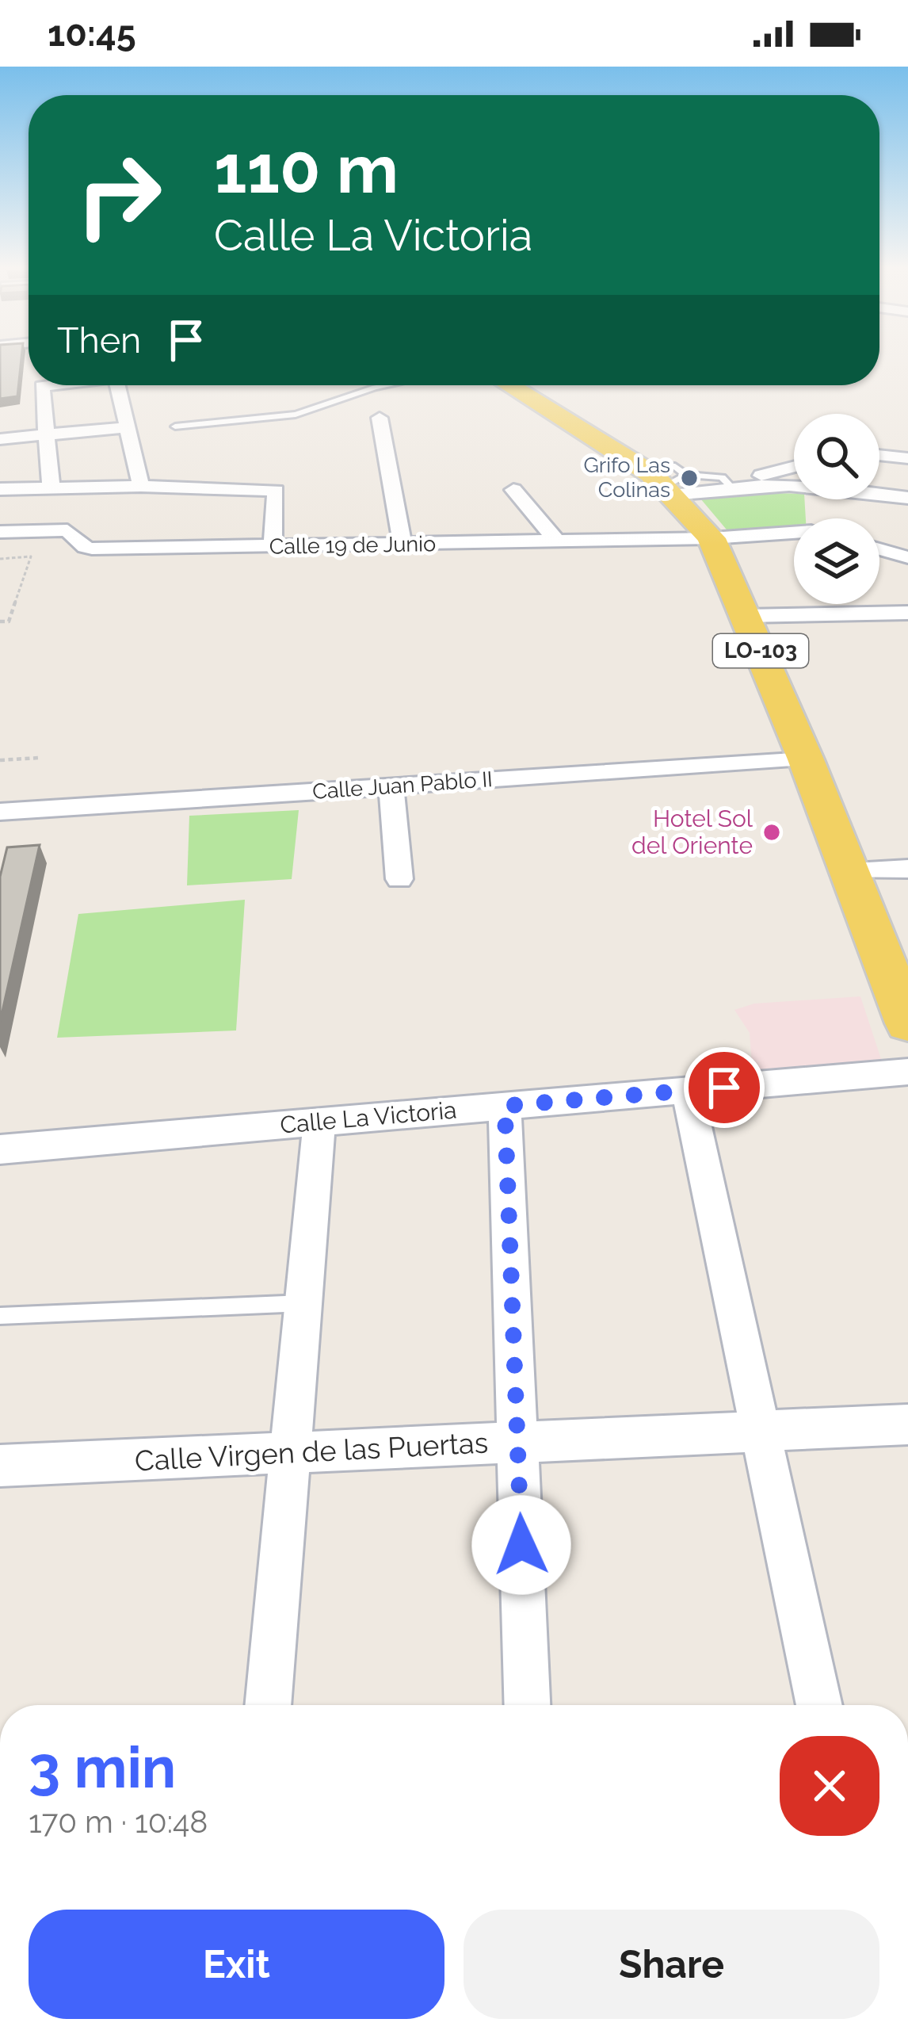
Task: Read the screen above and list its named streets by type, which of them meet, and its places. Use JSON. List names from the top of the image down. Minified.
{"streets":{"main road":["LO-103"],"street":["Calle 19 de Junio","Calle Juan Pablo II","Calle La Victoria","Calle Virgen de las Puertas"]},"crossings":[["Calle 19 de Junio","LO-103"],["LO-103","Calle Juan Pablo II"]],"places":["Grifo Las Colinas","Hotel Sol del Oriente"],"page":{"status":"10:45","turn":["110 m","Calle La Victoria"],"then":"Then","heading":["3 min","170 m · 10:48"],"buttons":["Exit","Share"]}}
